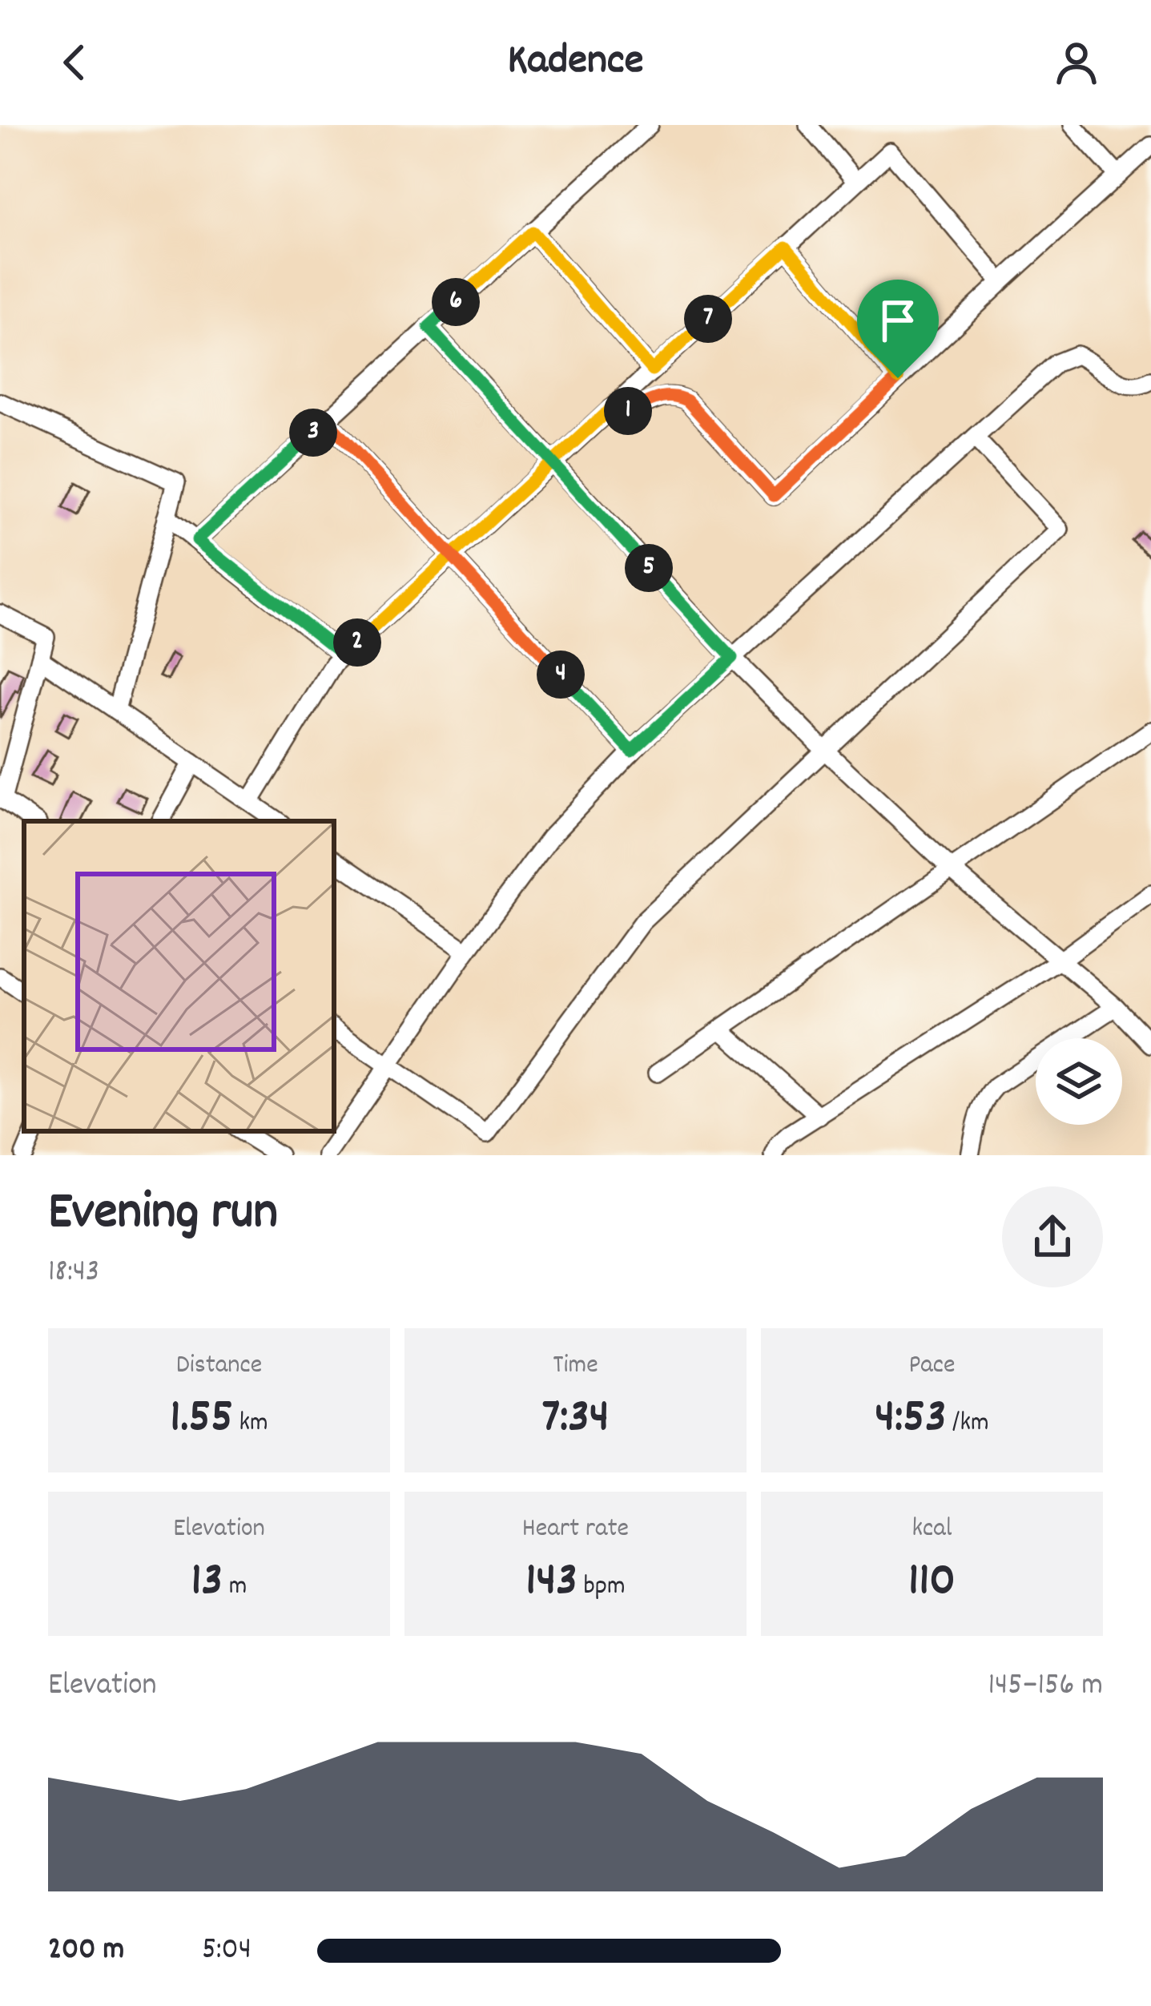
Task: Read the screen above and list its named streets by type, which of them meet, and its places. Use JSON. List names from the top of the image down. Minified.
{"page":{"header":"Kadence","pins":["6","7","1","3","5","2","4"],"heading":["Evening run","18:43"],"stats":[["Distance","1.55 km"],["Time","7:34"],["Pace","4:53 /km"],["Elevation","13 m"],["Heart rate","143 bpm"],["kcal","110"]],"chart":["Elevation","145–156 m"],"list":[{"name":"200 m","note":"5:04"}]}}
